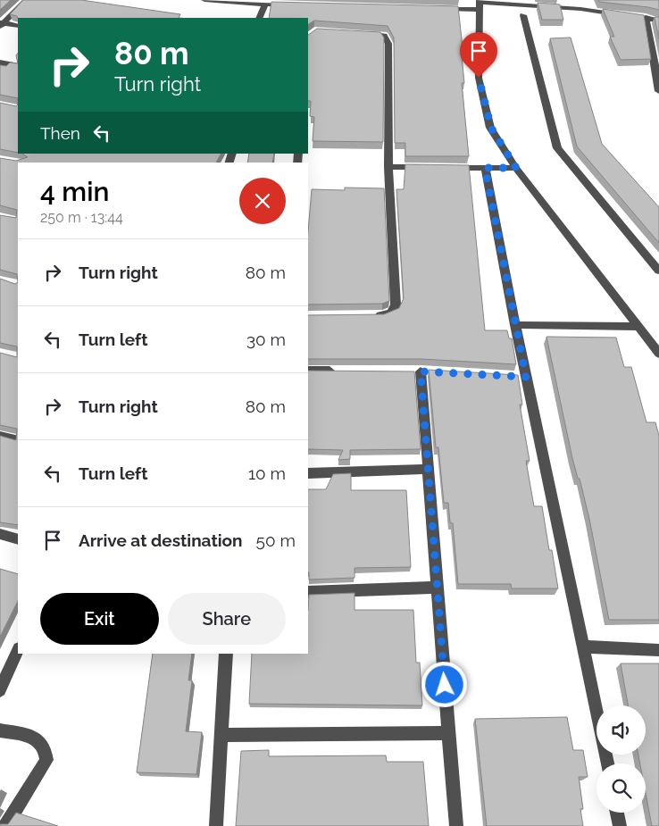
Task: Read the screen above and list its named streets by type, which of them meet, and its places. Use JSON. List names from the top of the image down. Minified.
{"page":{"turn":["80 m","Turn right"],"then":"Then","heading":["4 min","250 m · 13:44"],"list":[{"name":"Turn right","value":"80 m"},{"name":"Turn left","value":"30 m"},{"name":"Turn right","value":"80 m"},{"name":"Turn left","value":"10 m"},{"name":"Arrive at destination","value":"50 m"}],"buttons":["Exit","Share"]}}
